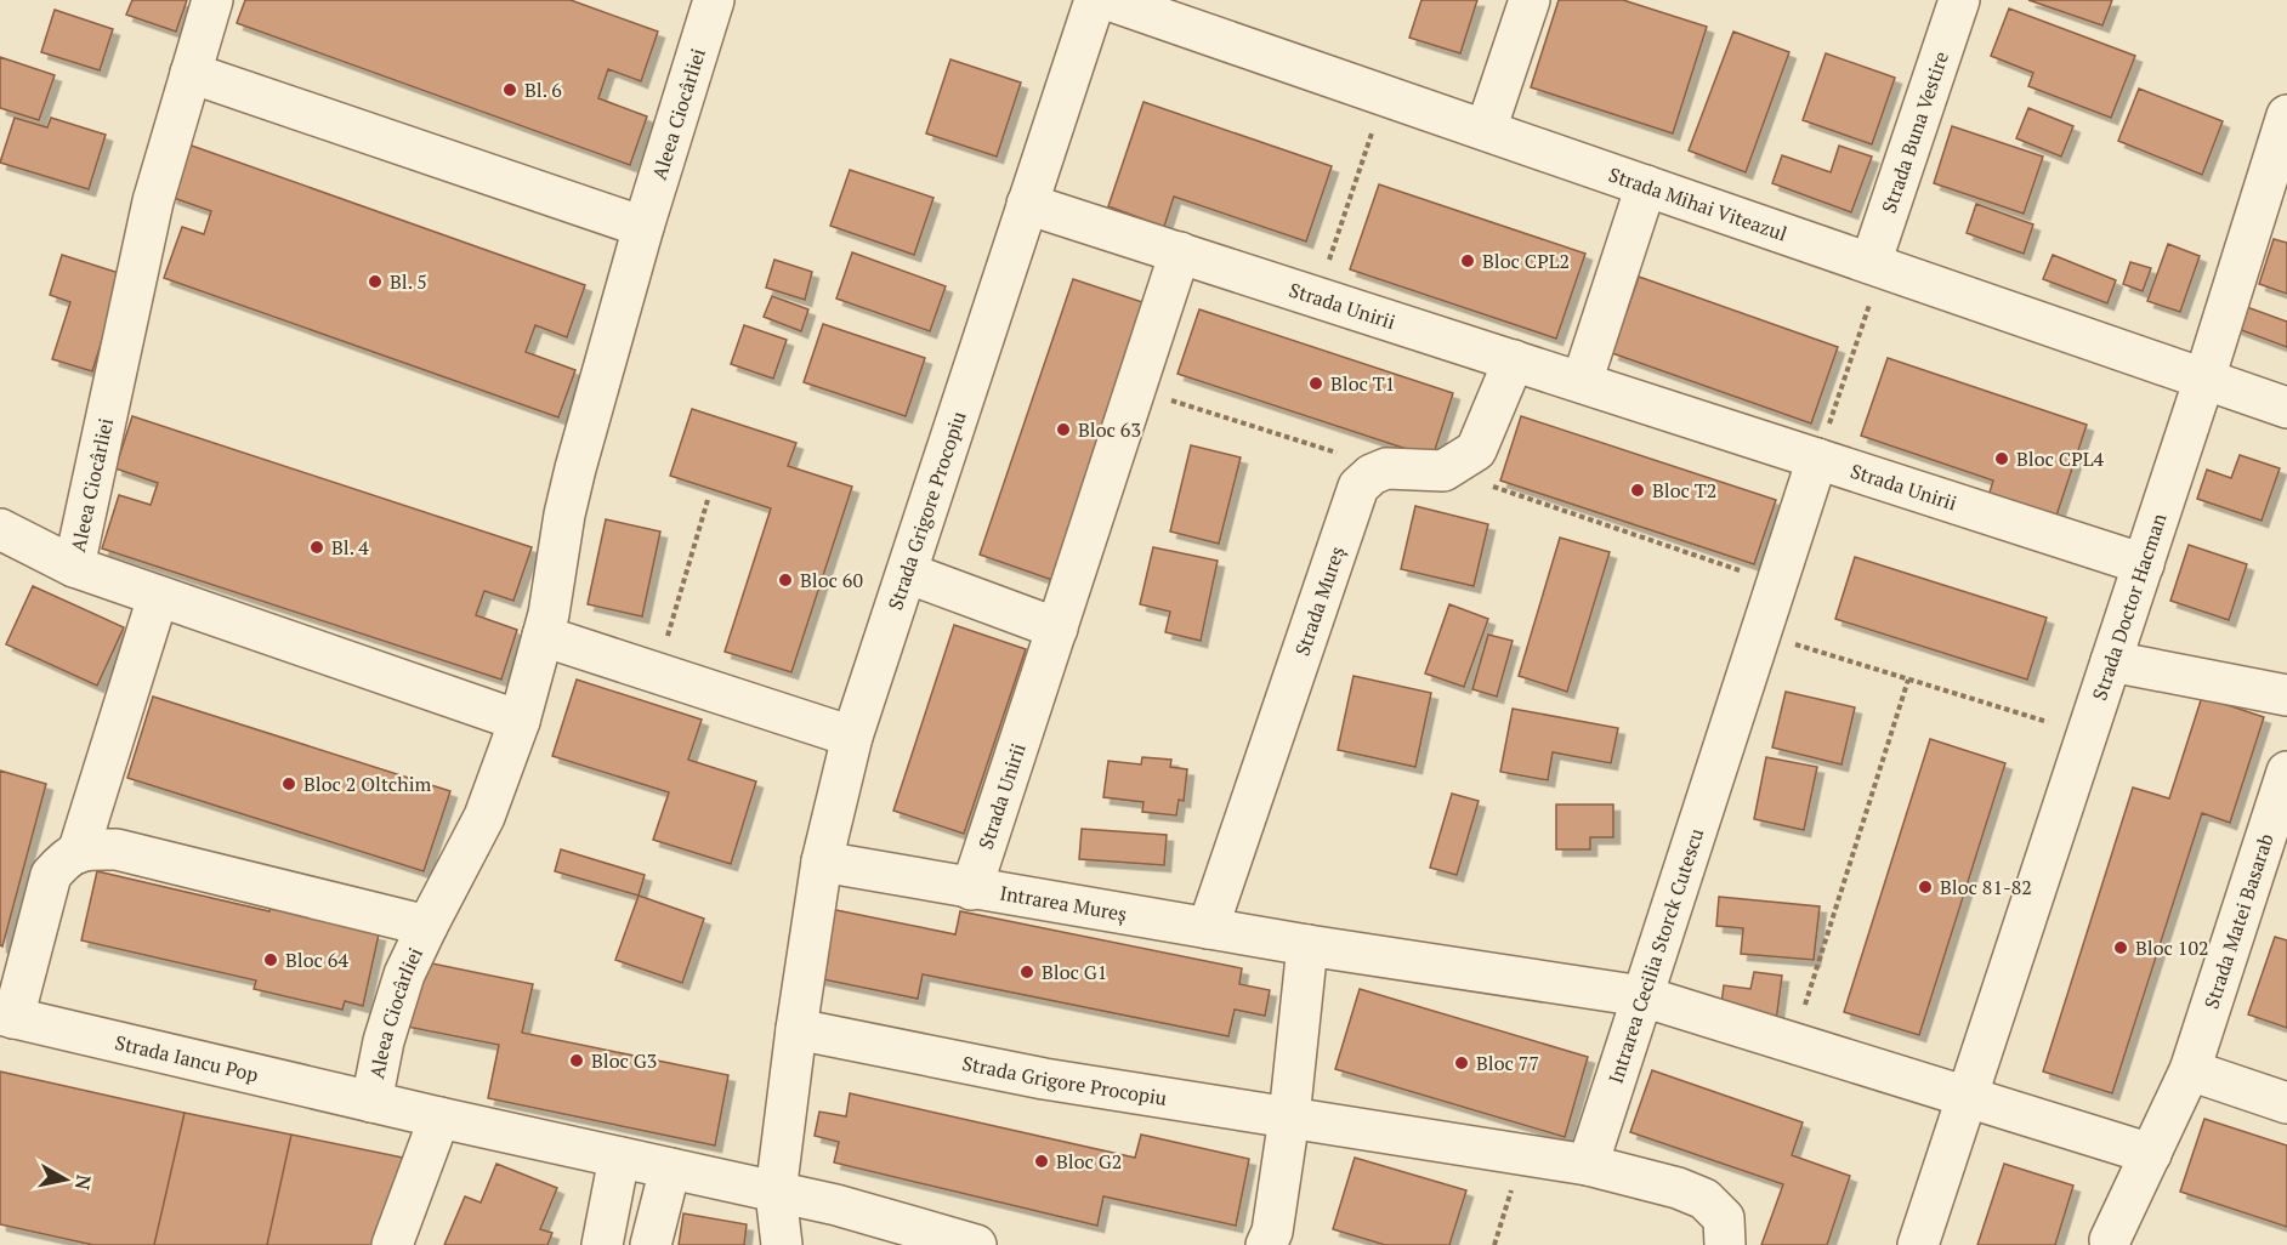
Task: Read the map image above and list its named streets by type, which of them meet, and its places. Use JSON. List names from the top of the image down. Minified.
{"streets":{"street":["Aleea Ciocârliei","Strada Buna Vestire","Strada Mihai Viteazul","Strada Unirii","Strada Grigore Procopiu","Strada Mureș","Strada Doctor Hacman","Intrarea Mureș","Strada Matei Basarab","Intrarea Cecilia Storck Cutescu","Strada Iancu Pop"]},"crossings":[["Aleea Ciocârliei","Strada Iancu Pop"],["Strada Buna Vestire","Strada Mihai Viteazul"],["Strada Mihai Viteazul","Strada Doctor Hacman"],["Strada Unirii","Strada Doctor Hacman"],["Strada Unirii","Intrarea Mureș"],["Strada Unirii","Intrarea Cecilia Storck Cutescu"],["Strada Grigore Procopiu","Intrarea Mureș"],["Strada Mureș","Intrarea Mureș"],["Intrarea Mureș","Intrarea Cecilia Storck Cutescu"]],"places":["Bl. 6","Bloc CPL2","Bl. 5","Bloc T1","Bloc 63","Bloc CPL4","Bloc T2","Bl. 4","Bloc 60","Bloc 2 Oltchim","Bloc 81-82","Bloc 102","Bloc 64","Bloc G1","Bloc G3","Bloc 77","Bloc G2"],"north":"right"}
